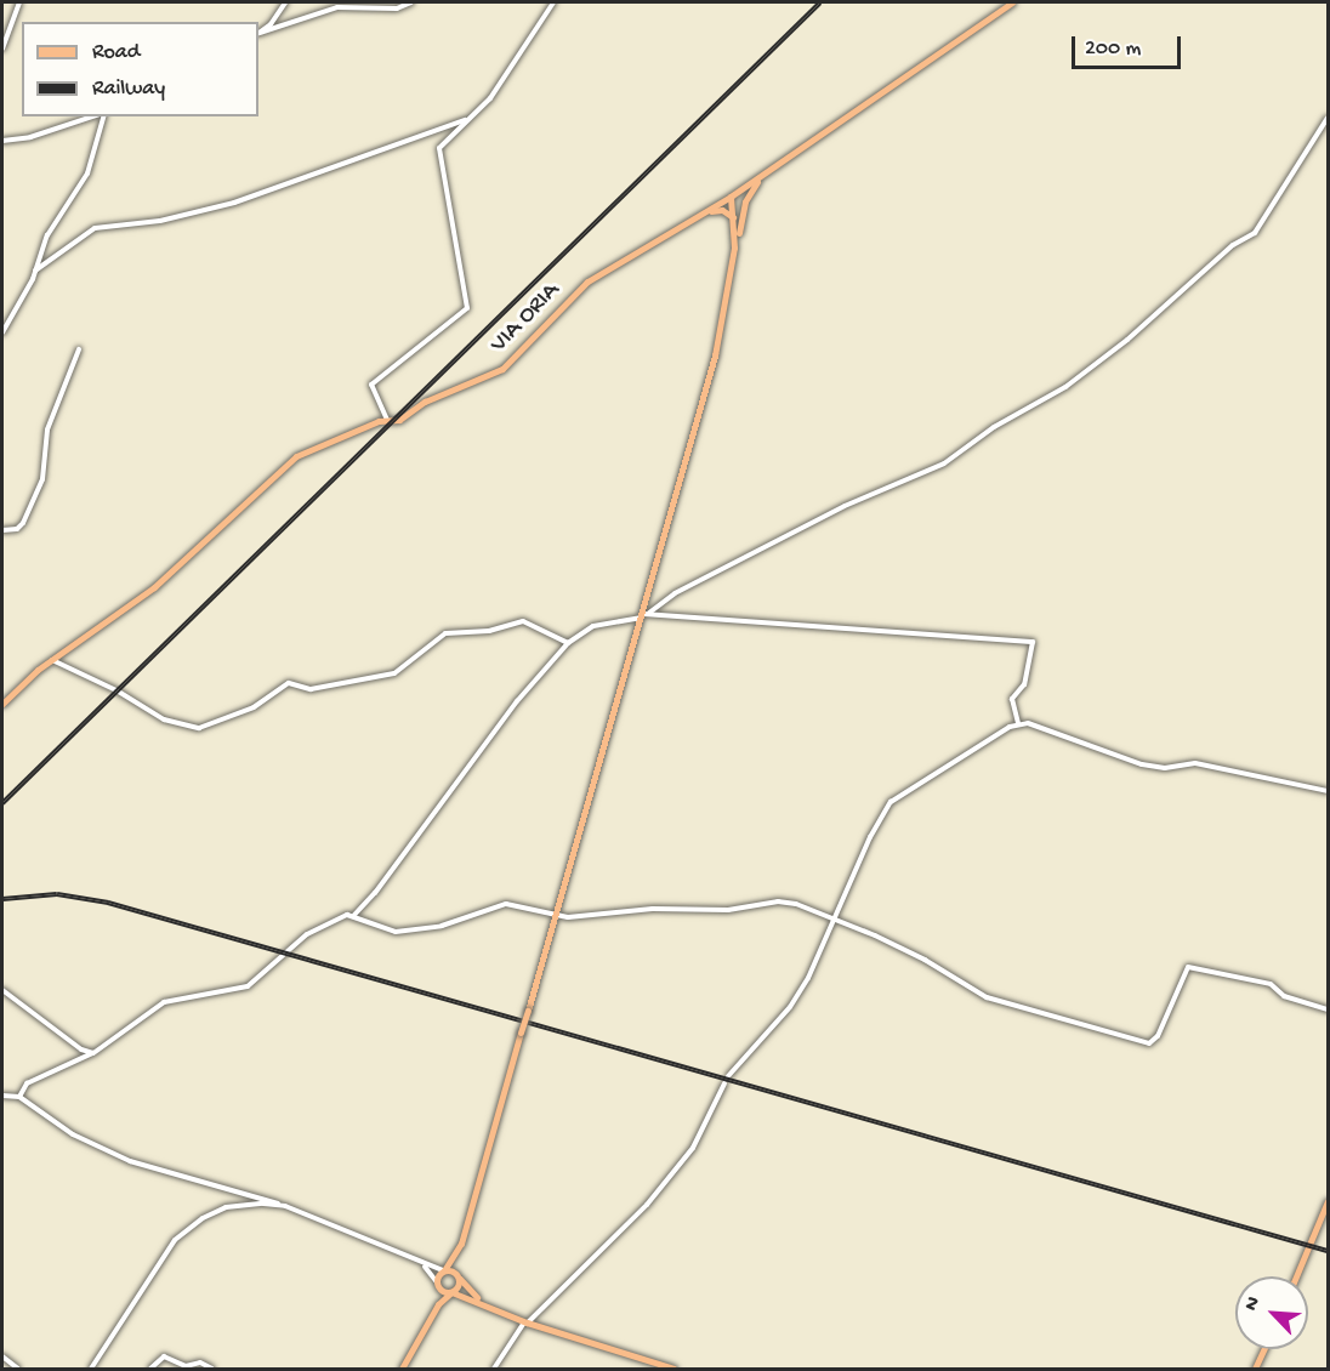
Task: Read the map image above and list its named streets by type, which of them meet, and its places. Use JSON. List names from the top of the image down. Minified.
{"streets":{"main road":["VIA ORIA"]},"legend":["Road","Railway"],"scale_bar":"200 m","north":"top left"}
